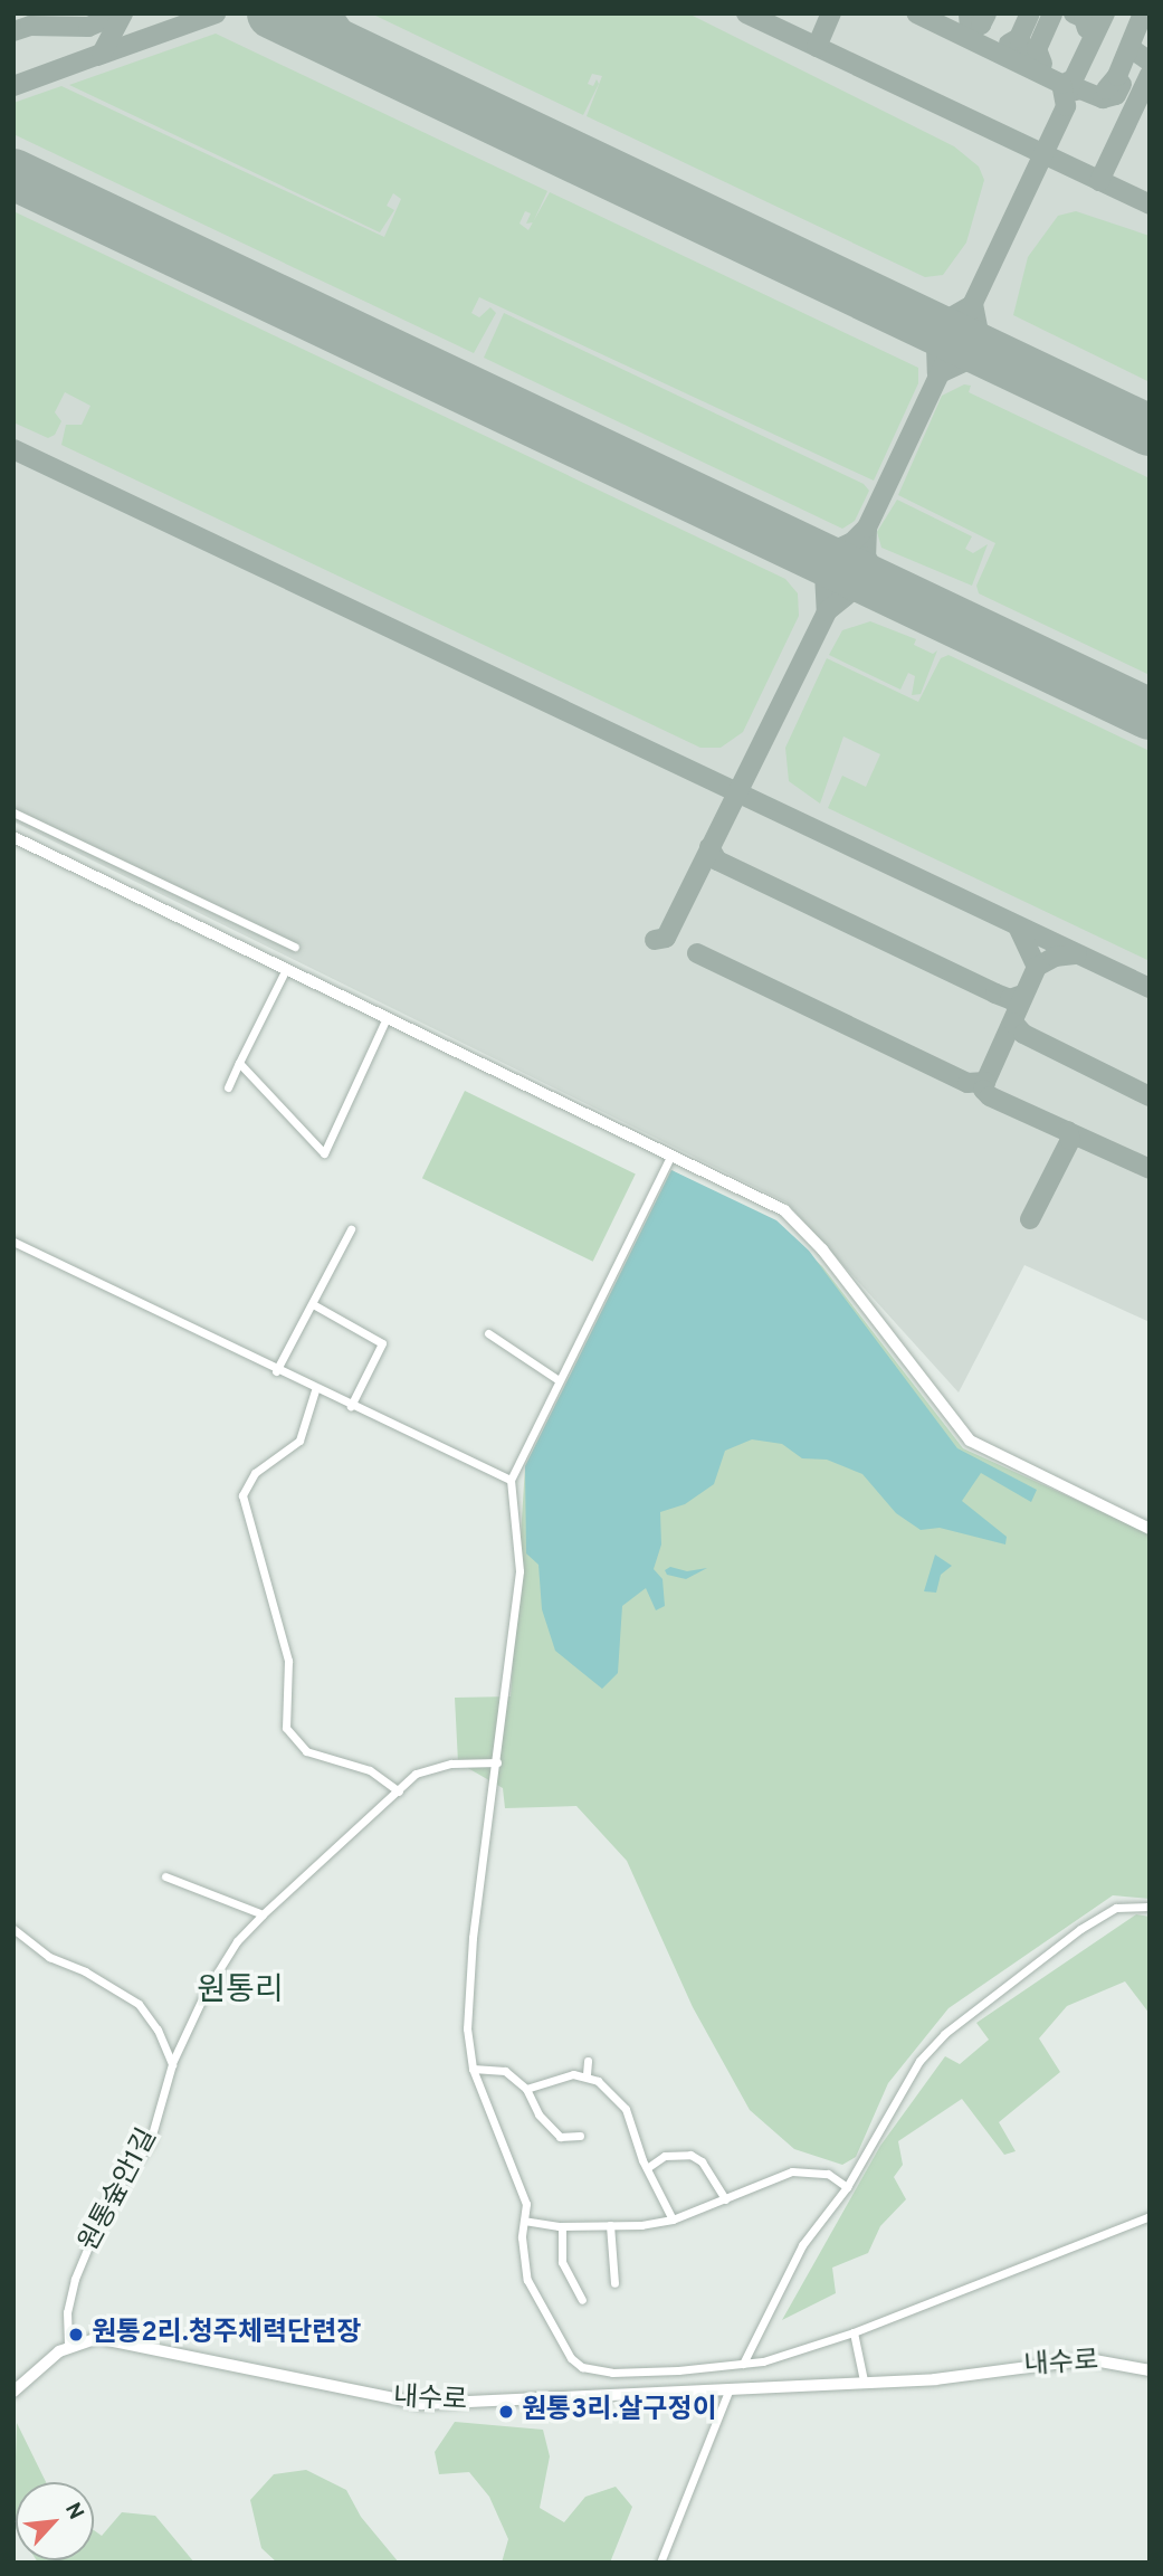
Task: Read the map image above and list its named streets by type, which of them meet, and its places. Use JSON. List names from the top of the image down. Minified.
{"streets":{"street":["원통숲안1길","내수로"]},"crossings":[["원통숲안1길","내수로"]],"districts":["원통리"],"places":["원통2리.청주체력단련장","원통3리.살구정이"],"north":"top right"}
